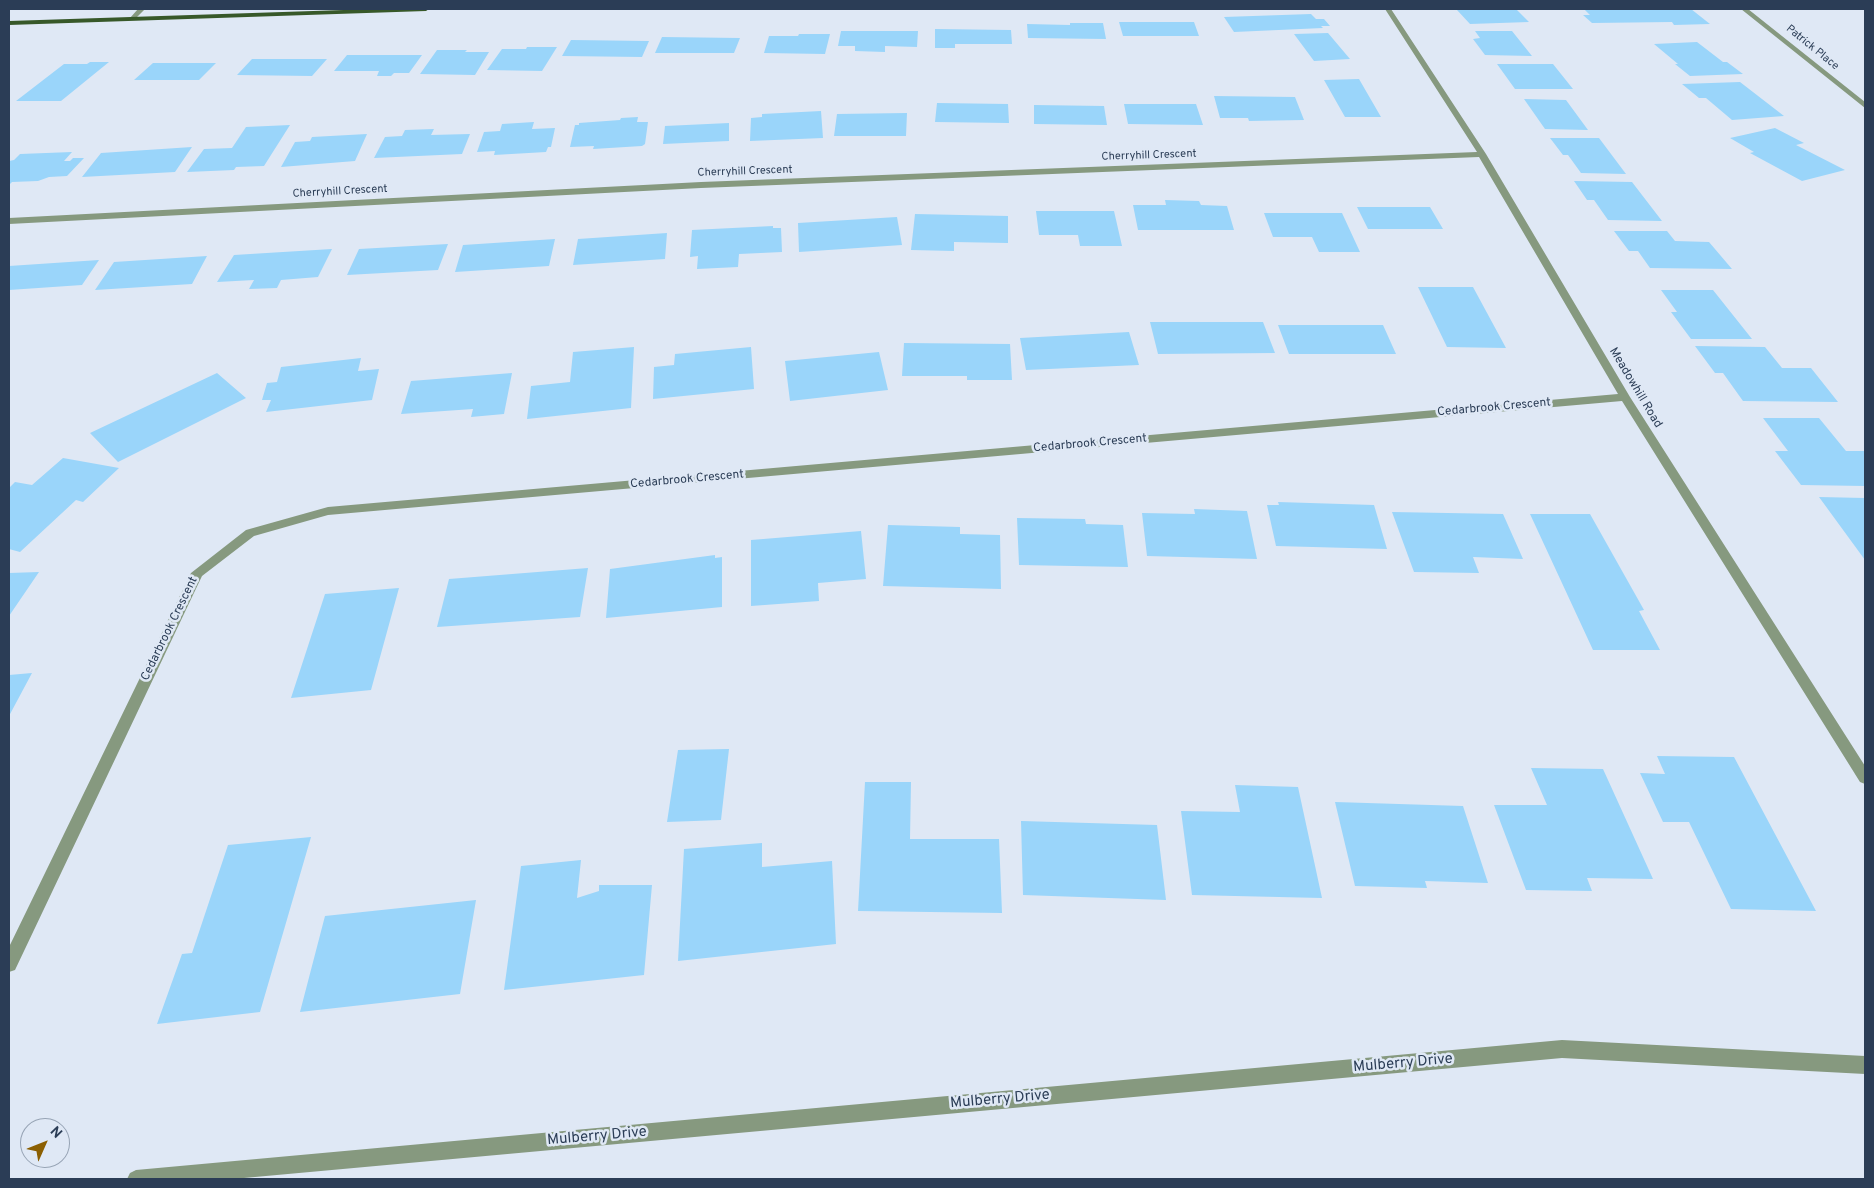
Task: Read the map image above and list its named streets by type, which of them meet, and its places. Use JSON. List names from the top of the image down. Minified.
{"streets":{"street":["Patrick Place","Cherryhill Crescent","Meadowhill Road","Cedarbrook Crescent","Mulberry Drive"]},"crossings":[["Cherryhill Crescent","Meadowhill Road"],["Meadowhill Road","Cedarbrook Crescent"]],"north":"top right"}
